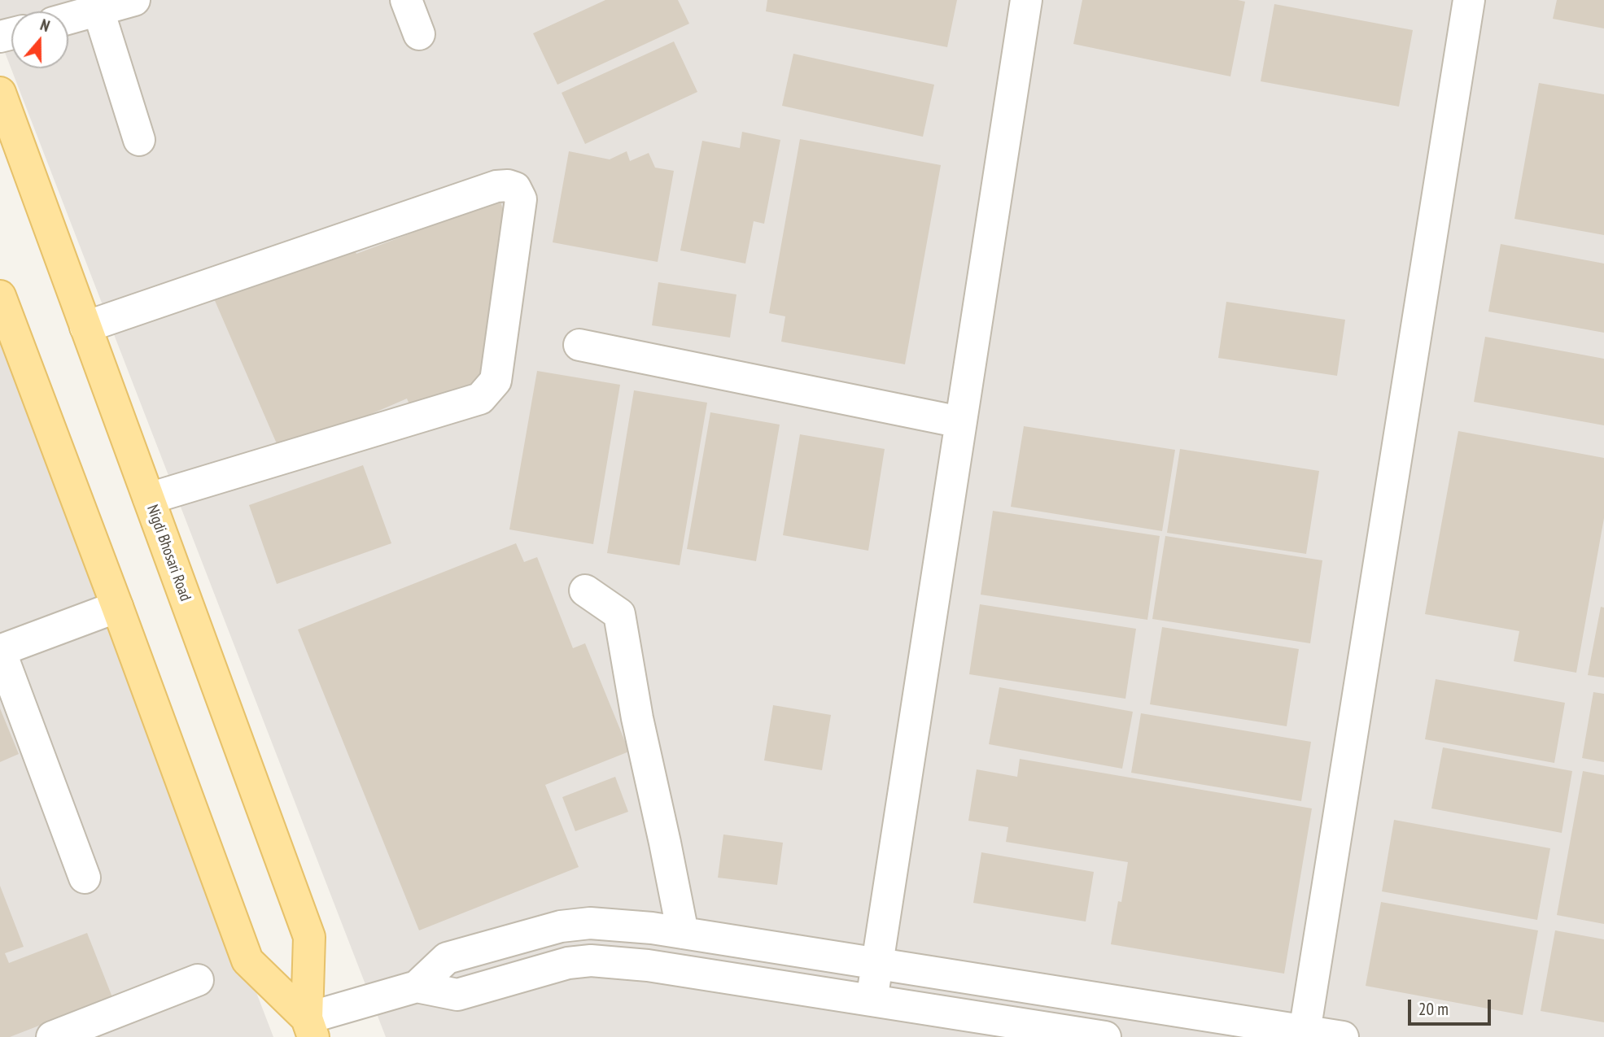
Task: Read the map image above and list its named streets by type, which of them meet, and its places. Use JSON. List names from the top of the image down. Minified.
{"streets":{"main road":["Nigdi Bhosari Road"]},"scale_bar":"20 m","north":"top"}
